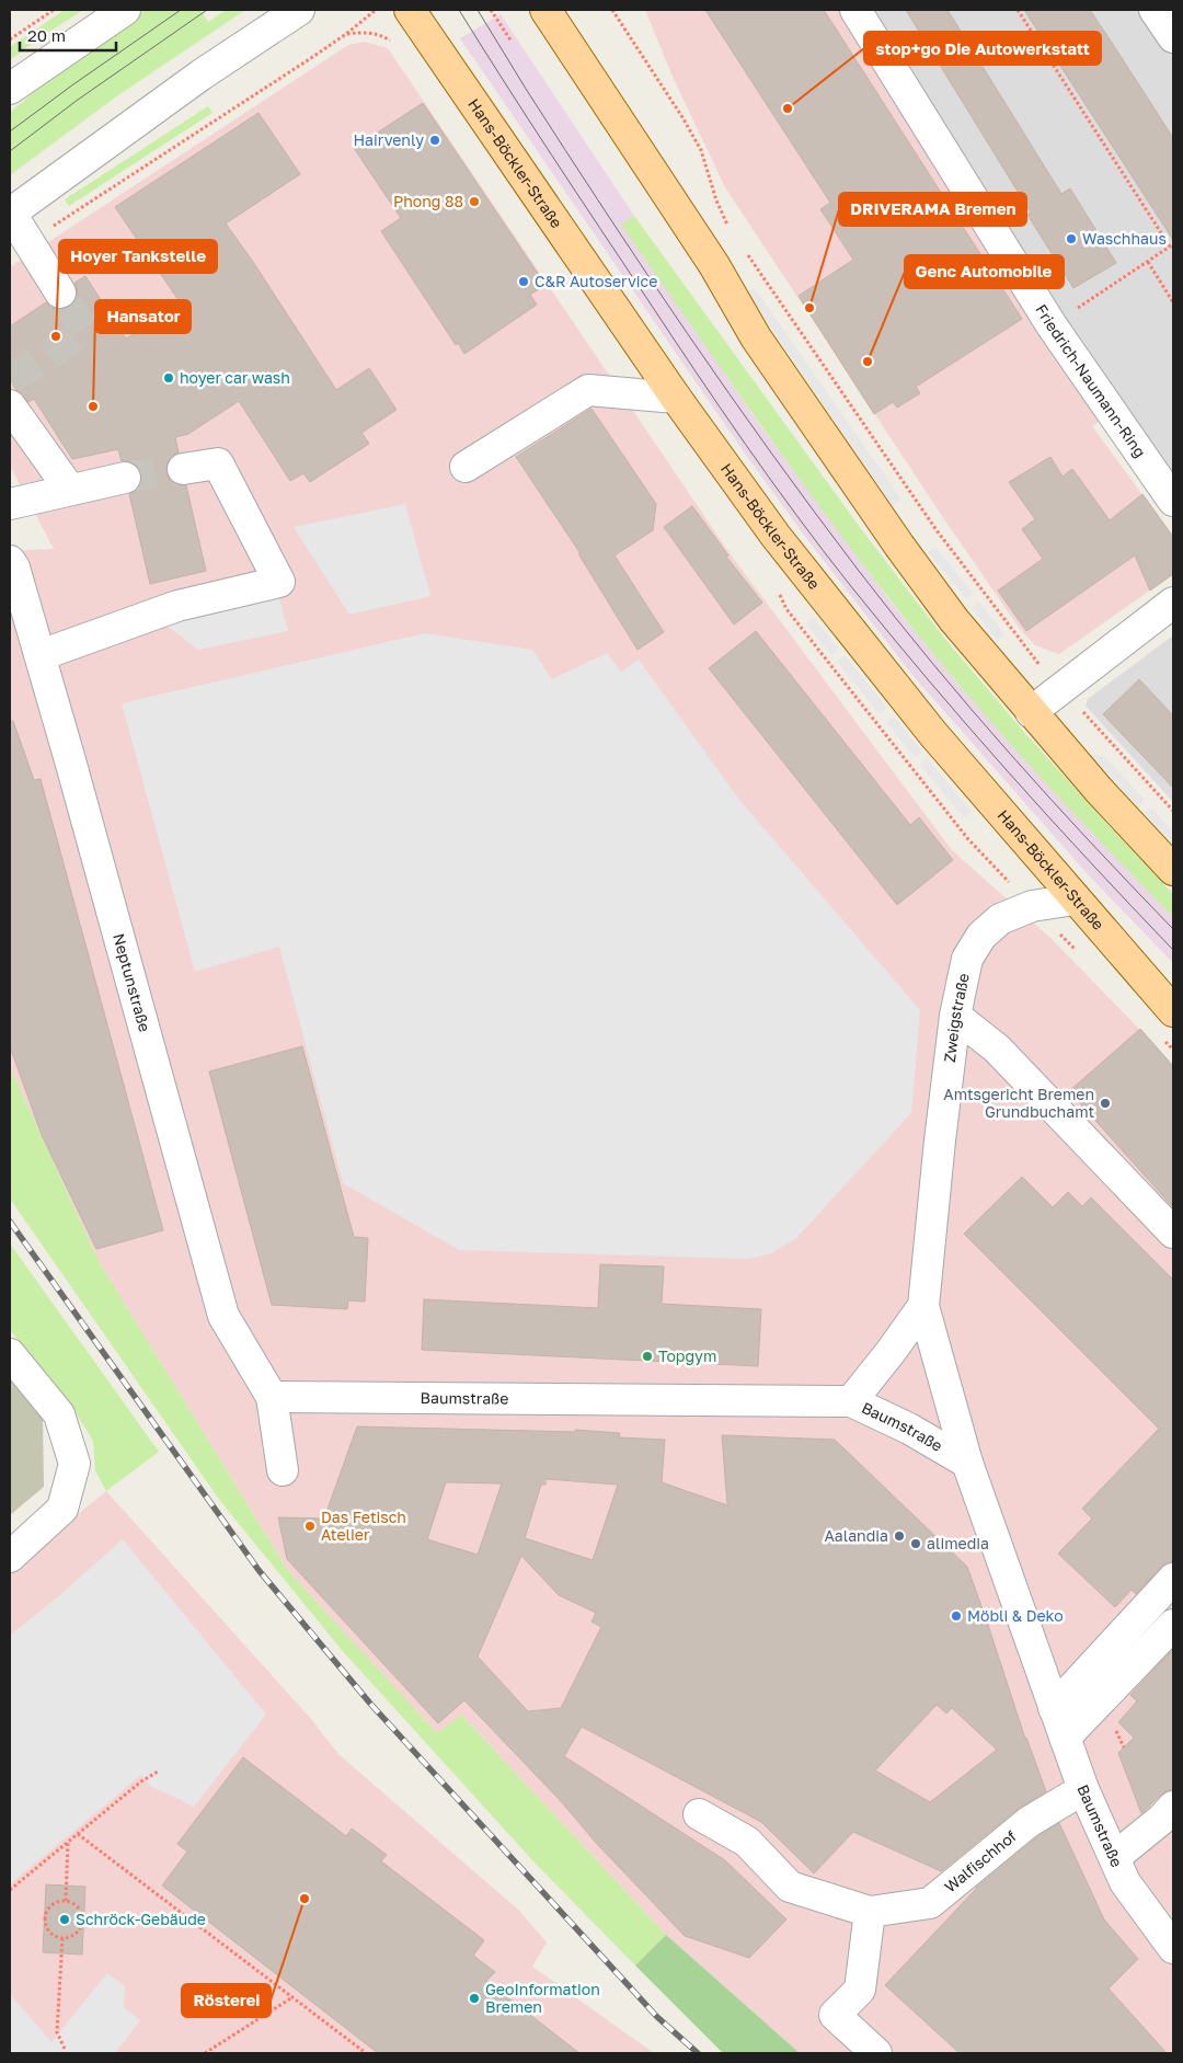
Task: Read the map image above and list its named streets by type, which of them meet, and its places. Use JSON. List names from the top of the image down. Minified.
{"streets":{"main road":["Hans-Böckler-Straße"],"street":["Friedrich-Naumann-Ring","Neptunstraße","Zweigstraße","Baumstraße","Walfischhof"]},"crossings":[["Hans-Böckler-Straße","Zweigstraße"],["Neptunstraße","Baumstraße"],["Zweigstraße","Baumstraße"],["Baumstraße","Walfischhof"]],"places":["stop+go Die Autowerkstatt","Hairvenly","Phong 88","Waschhaus","C&R Autoservice","DRIVERAMA Bremen","Hoyer Tankstelle","Genc Automobile","hoyer car wash","Hansator","Amtsgericht Bremen Grundbuchamt","Topgym","Das Fetisch Atelier","Aalandia","alimedia","Möbli & Deko","Rösterei","Schröck-Gebäude","GeoInformation Bremen"],"scale_bar":"20 m"}
